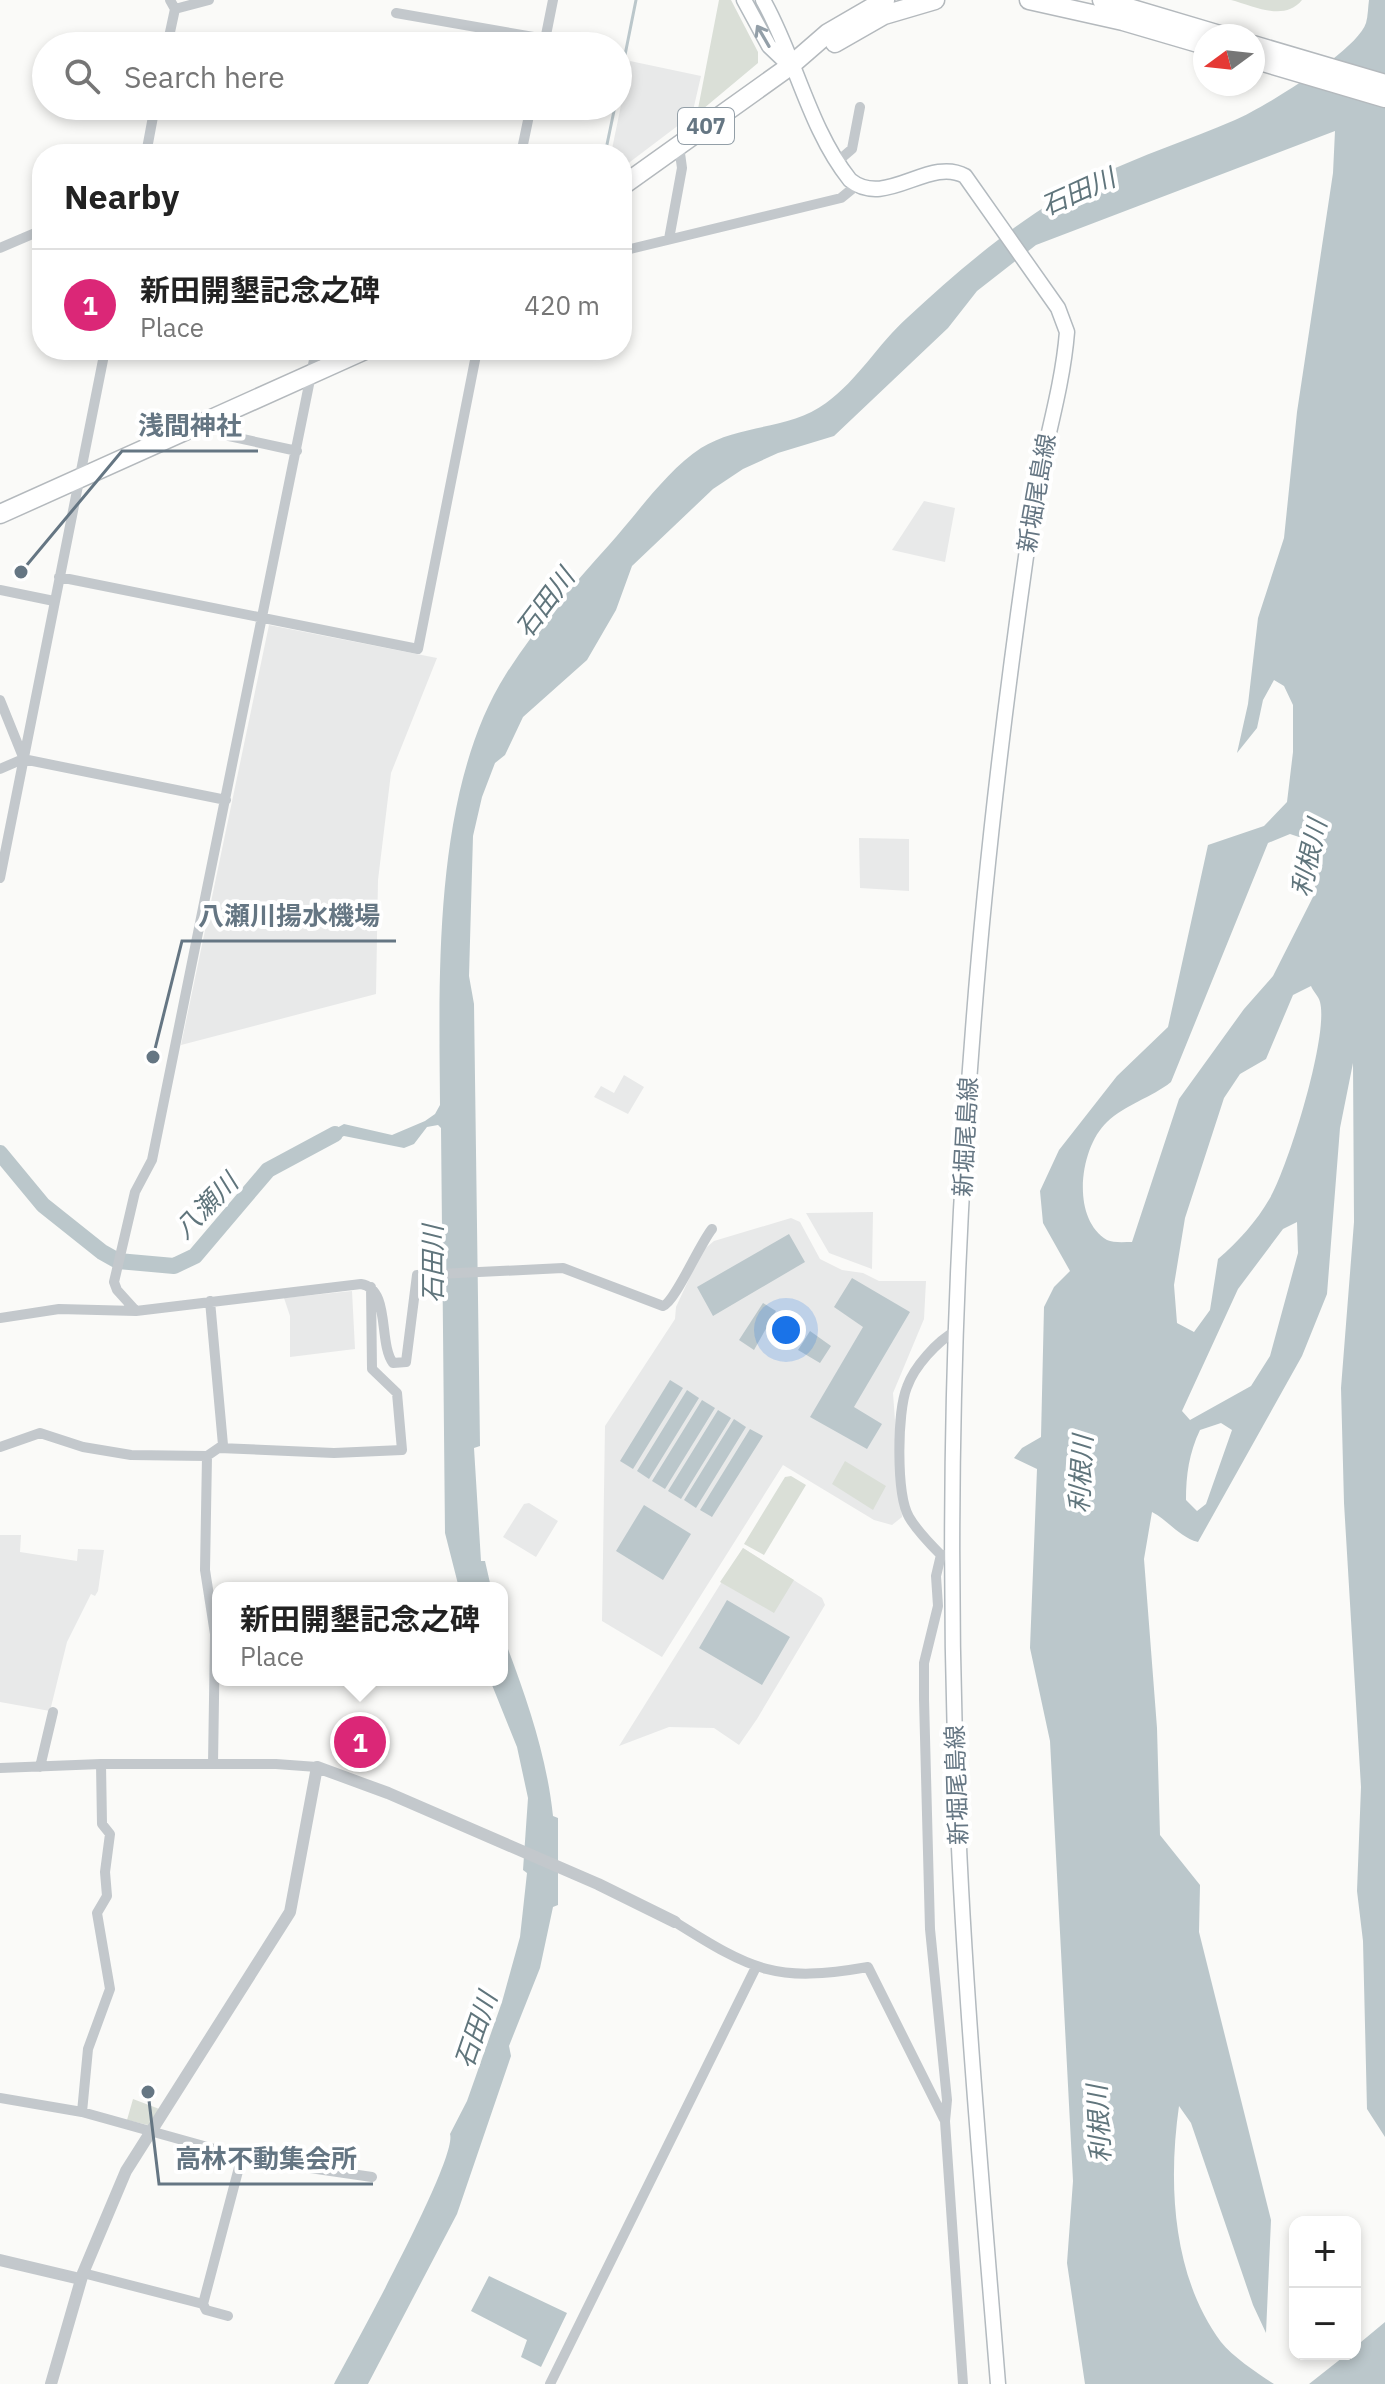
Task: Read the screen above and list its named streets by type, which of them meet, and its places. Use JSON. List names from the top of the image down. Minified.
{"streets":{"highway":["407"],"main road":["新堀尾島線"]},"water":["石田川","利根川","八瀬川"],"places":["浅間神社","八瀬川揚水機場","高林不動集会所"],"north":"left","page":{"search":"Search here","heading":"Nearby","list":[{"mark":"1","name":"新田開墾記念之碑","note":"Place","value":"420 m"}],"popup":["新田開墾記念之碑","Place"],"pins":"1","map_buttons":["+","−"]}}
